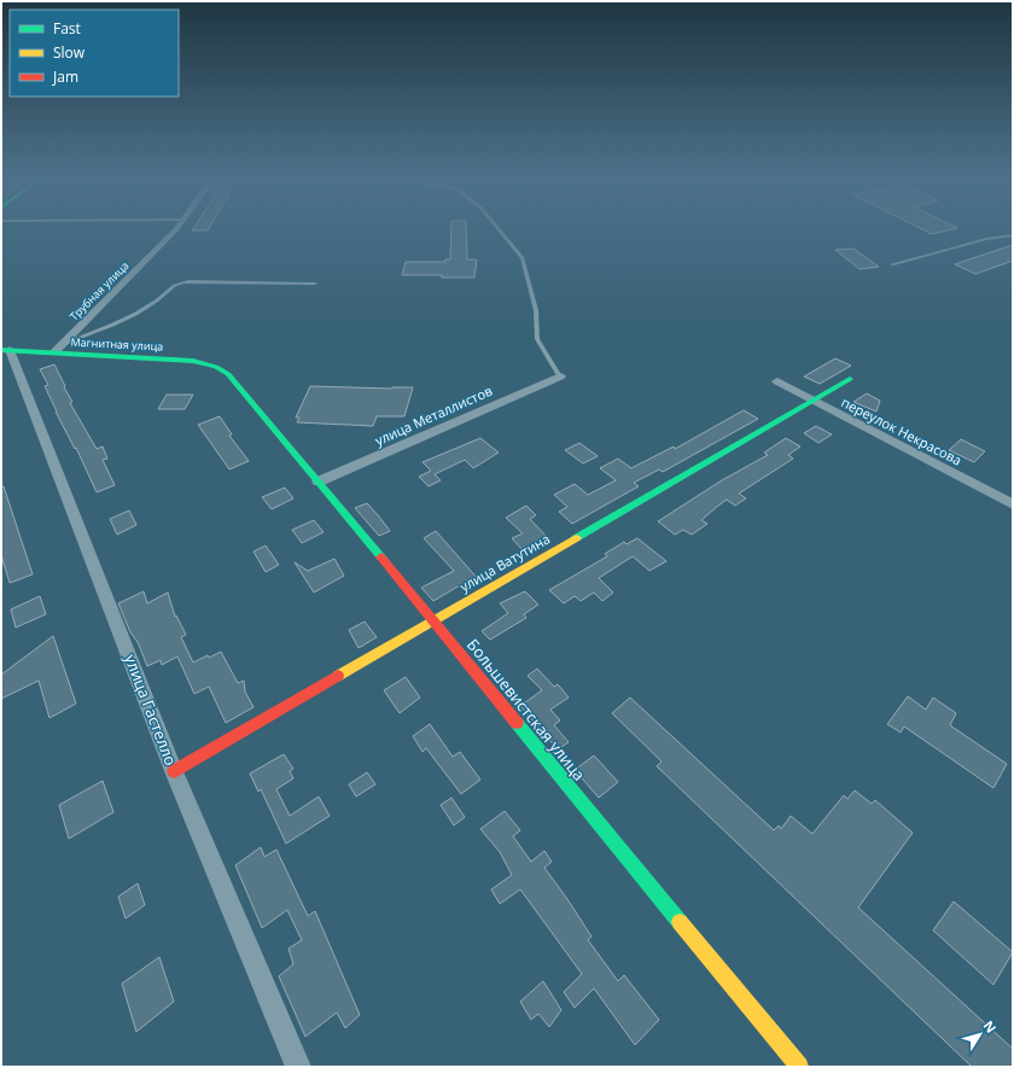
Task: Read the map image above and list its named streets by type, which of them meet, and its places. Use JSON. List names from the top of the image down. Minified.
{"streets":{"street":["Трубная улица","Магнитная улица","улица Металлистов","переулок Некрасова","улица Ватутина","улица Гастелло","Большевистская улица"]},"crossings":[["Трубная улица","Магнитная улица"],["Магнитная улица","улица Гастелло"],["Магнитная улица","Большевистская улица"],["улица Металлистов","Большевистская улица"],["переулок Некрасова","улица Ватутина"],["улица Ватутина","улица Гастелло"],["улица Ватутина","Большевистская улица"]],"legend":["Fast","Slow","Jam"],"north":"top right"}
